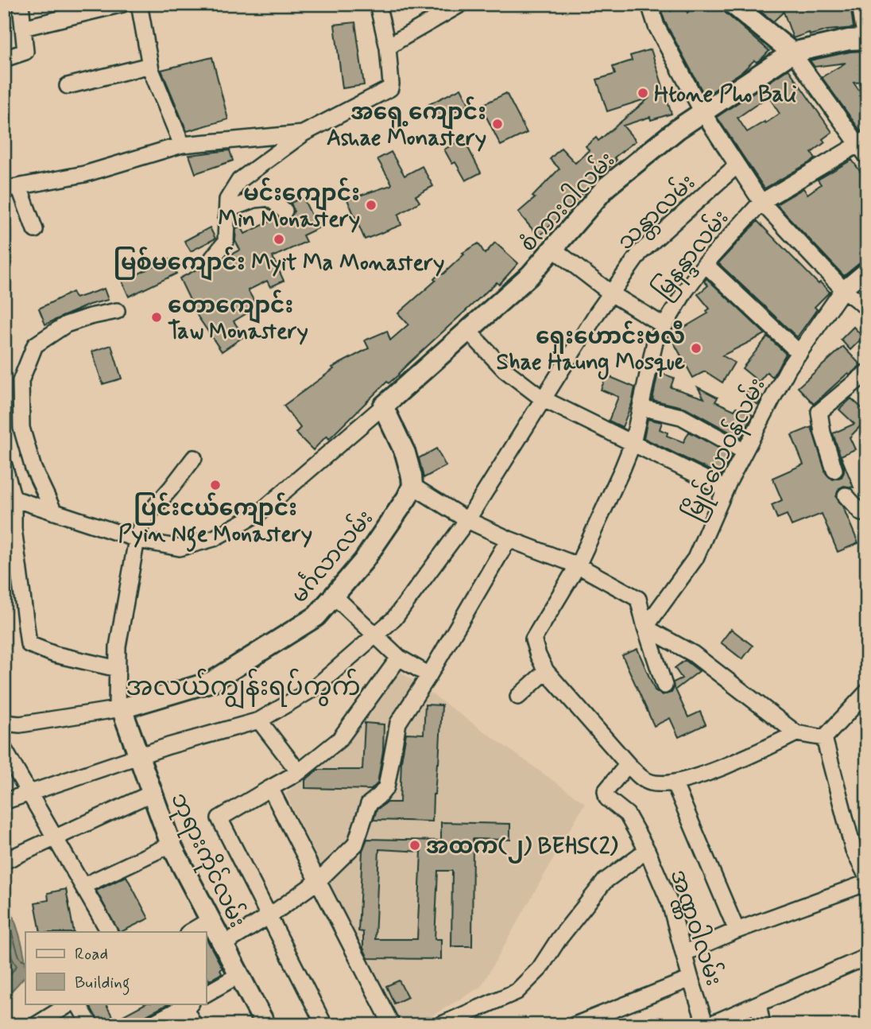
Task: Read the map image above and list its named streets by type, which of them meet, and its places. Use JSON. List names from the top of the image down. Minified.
{"streets":{"main road":["စံကားဝါလမ်း","မင်္ဂလာလမ်း","ဘုရားကိုင်လမ်း"],"street":["သန္တာလမ်း","မြနန္ဒာလမ်း","မြိုင်ဟေဝန်လမ်း","အဏ္ဏဝါလမ်း"]},"crossings":[["သန္တာလမ်း","ဘုရားကိုင်လမ်း"],["မင်္ဂလာလမ်း","ဘုရားကိုင်လမ်း"]],"districts":["အလယ်ကျွန်းရပ်ကွက်"],"places":["Htone Pho Bali","အရှေ့ကျောင်း Ashae Monastery","မင်းကျောင်း Min Monastery","မြစ်မကျောင်း Myit Ma Monastery","တောကျောင်း Taw Monastery","ရှေးဟောင်းဗလီ Shae Haung Mosque","ပြင်းငယ်ကျောင်း Pyin Nge Monastery","အထက(၂) BEHS(2)"],"legend":["Road","Building"]}
